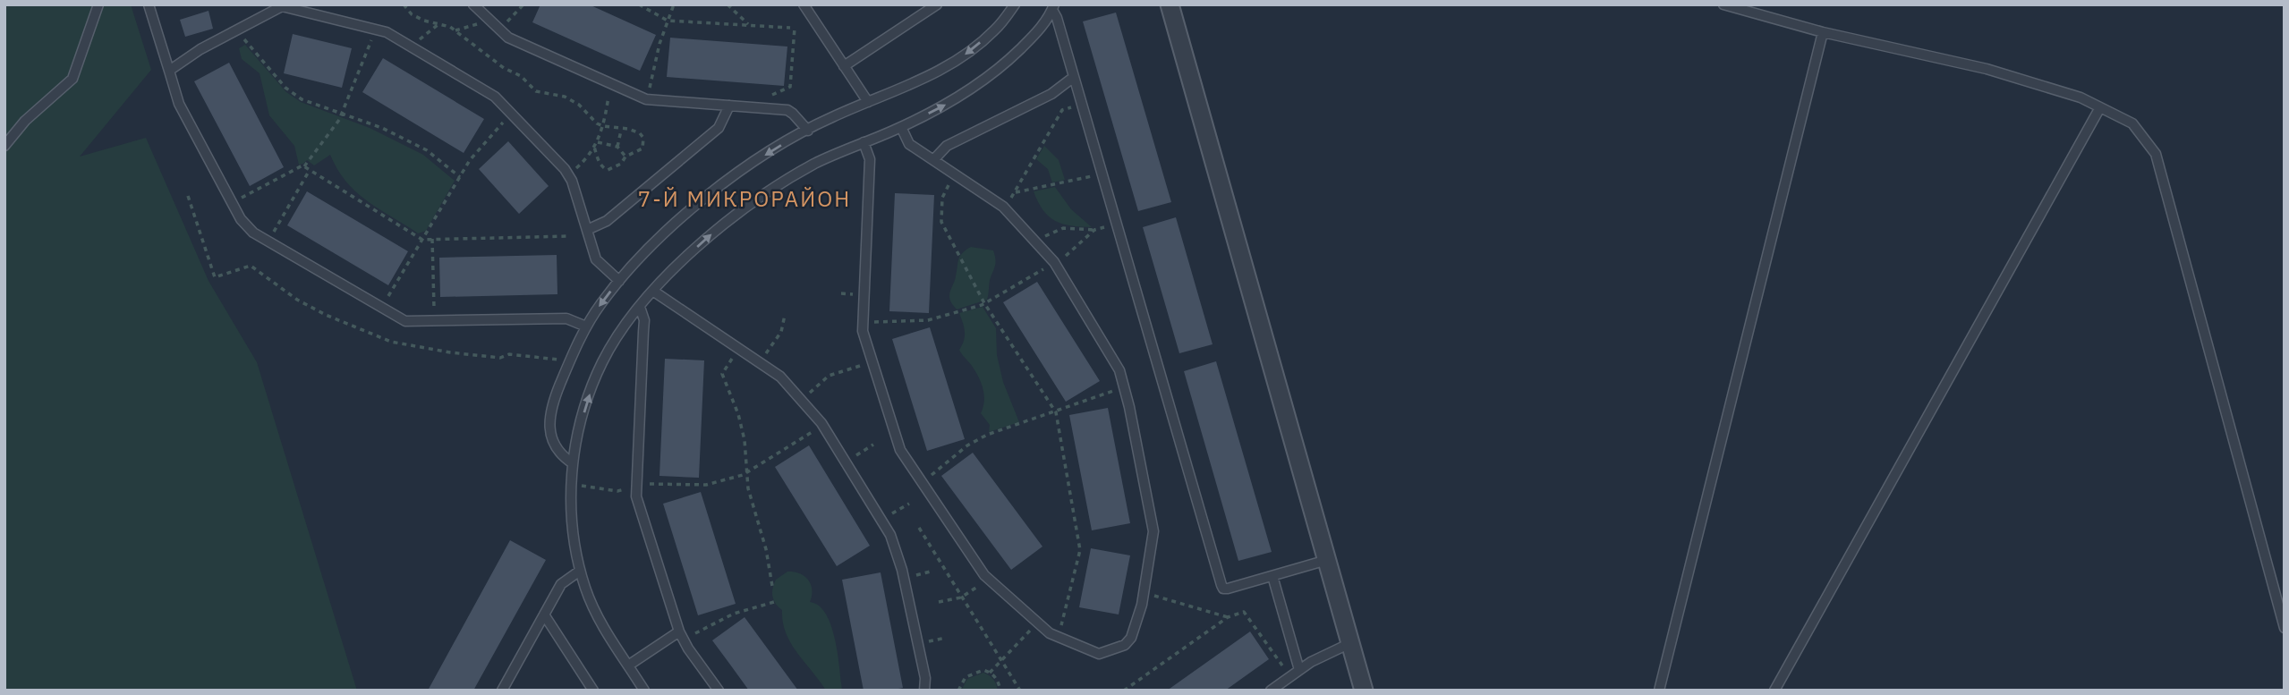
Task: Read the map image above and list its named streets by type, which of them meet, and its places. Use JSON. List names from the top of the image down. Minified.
{"districts":["7-Й МИКРОРАЙОН"]}
